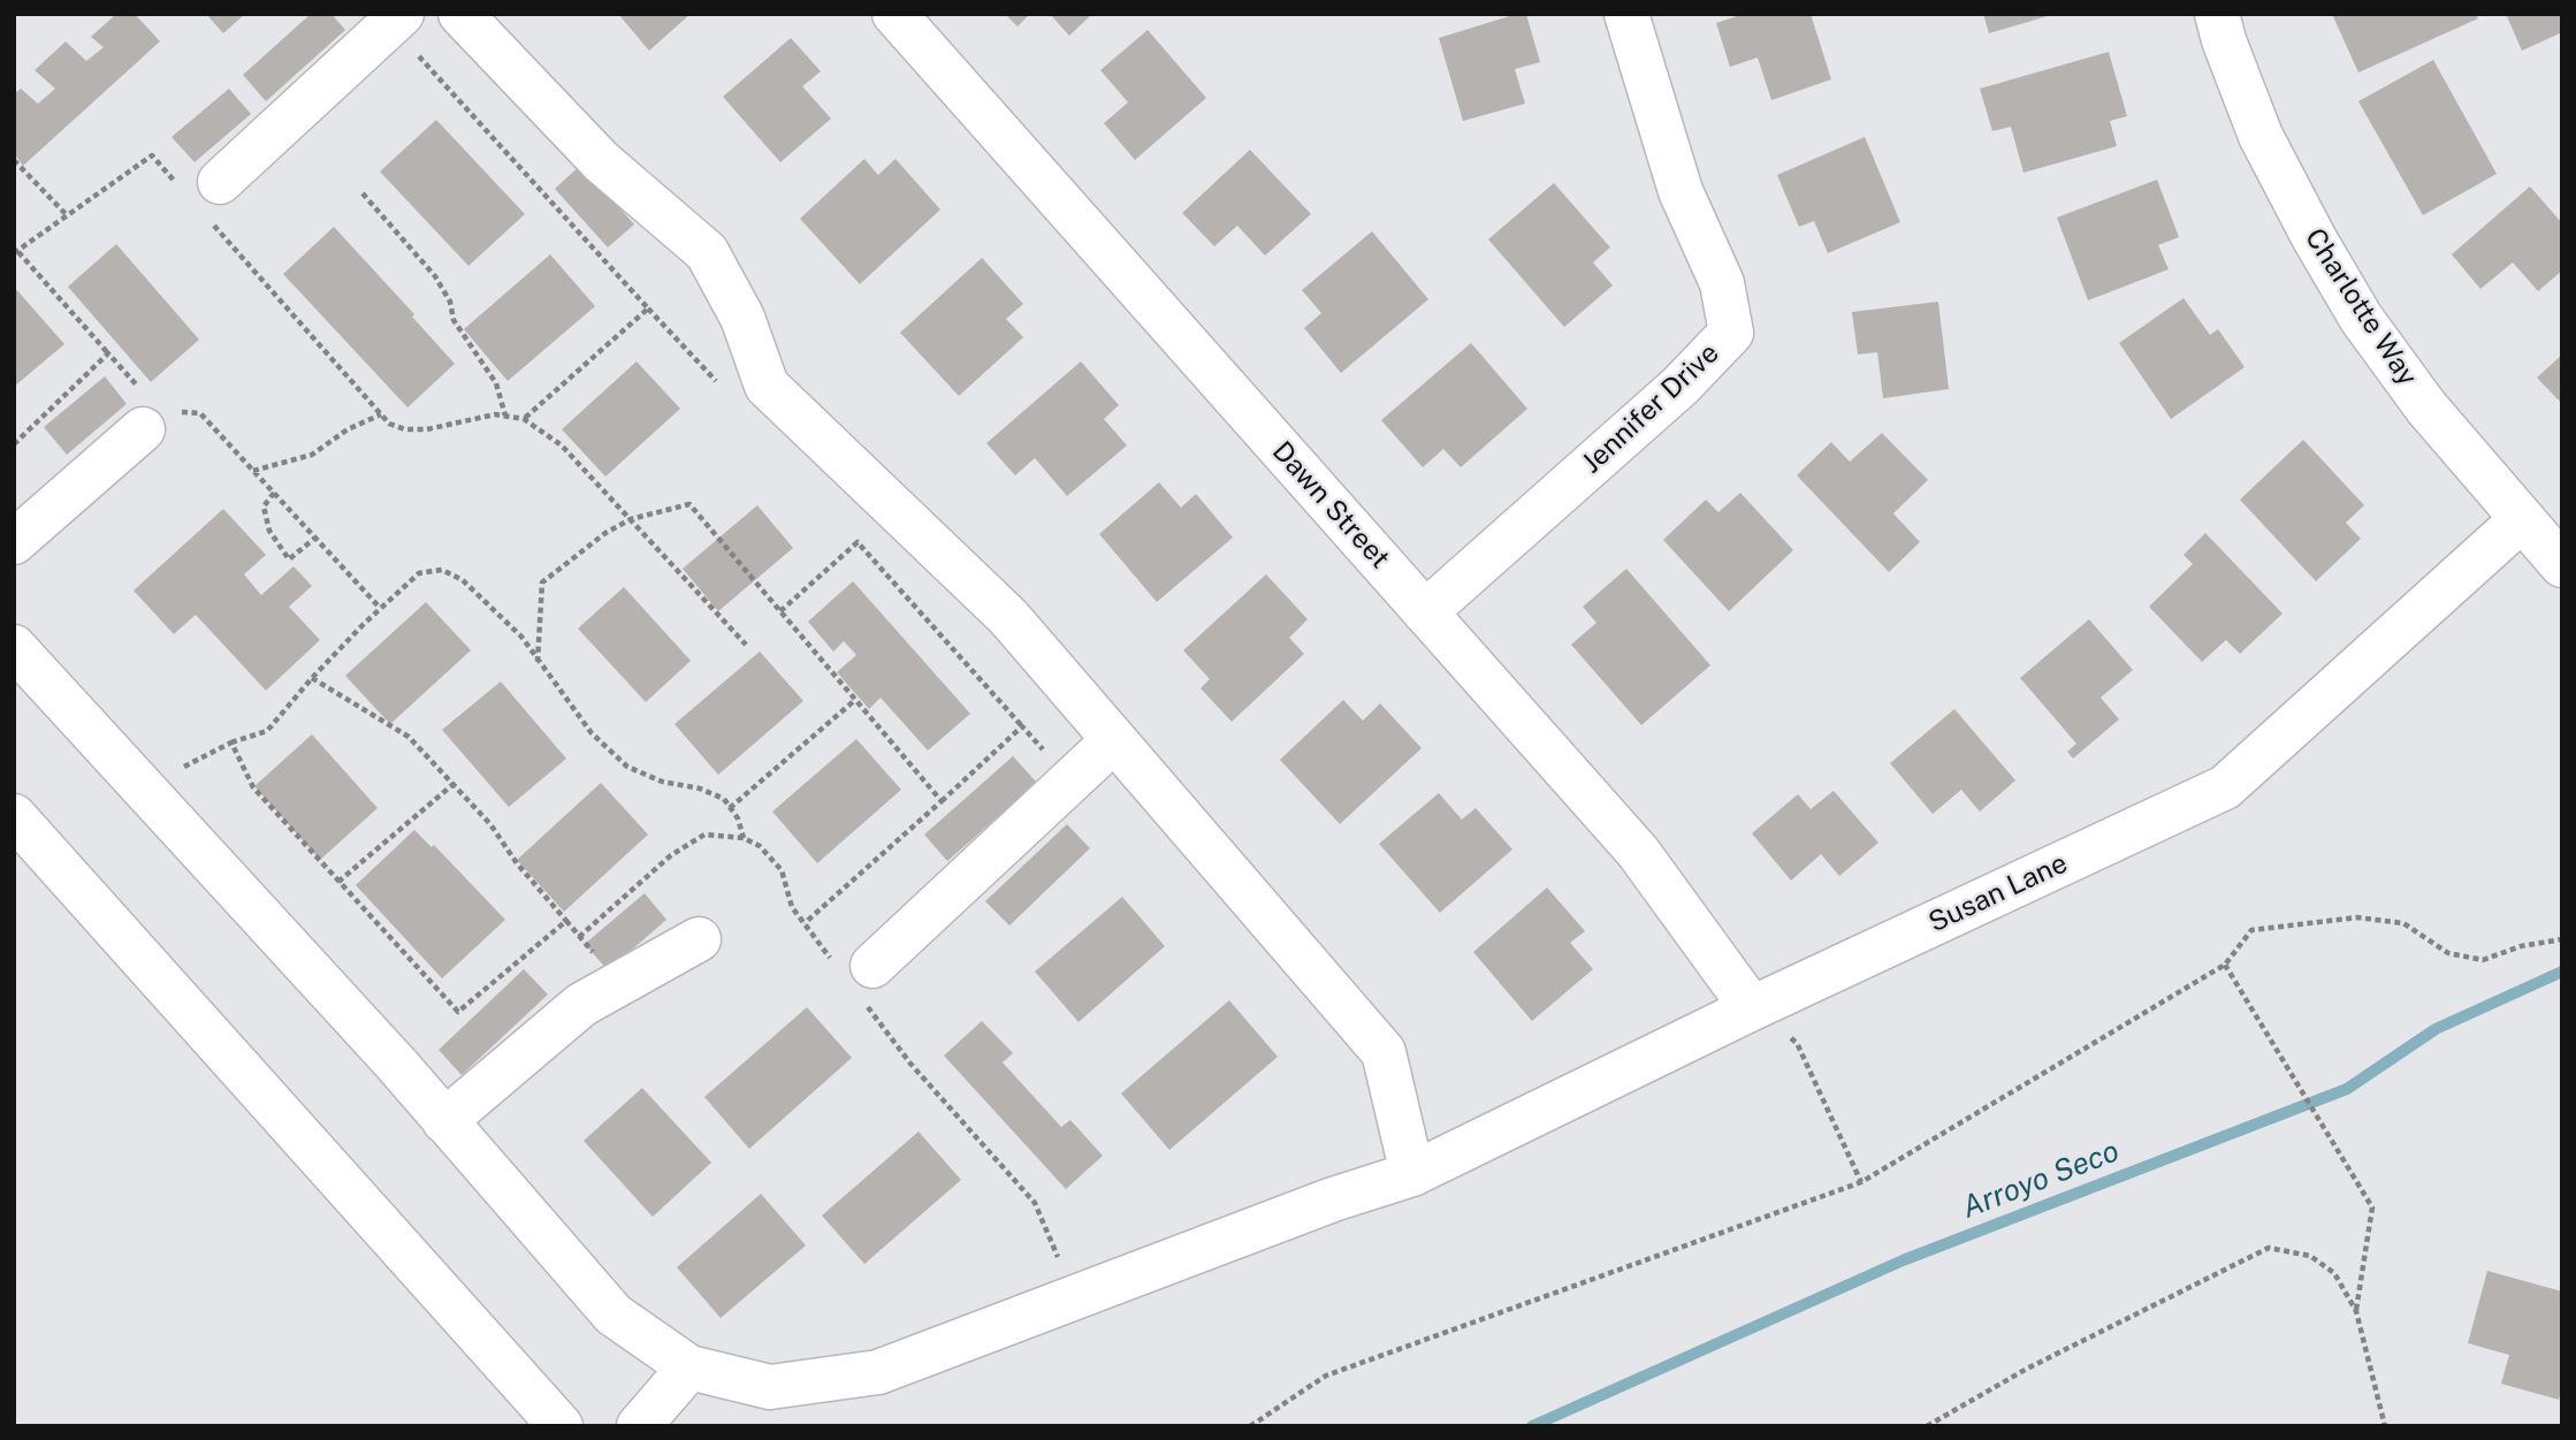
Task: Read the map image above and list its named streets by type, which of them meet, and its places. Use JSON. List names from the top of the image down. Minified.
{"streets":{"street":["Charlotte Way","Jennifer Drive","Dawn Street","Susan Lane"]},"crossings":[["Charlotte Way","Susan Lane"],["Jennifer Drive","Dawn Street"],["Dawn Street","Susan Lane"]],"water":["Arroyo Seco"]}
